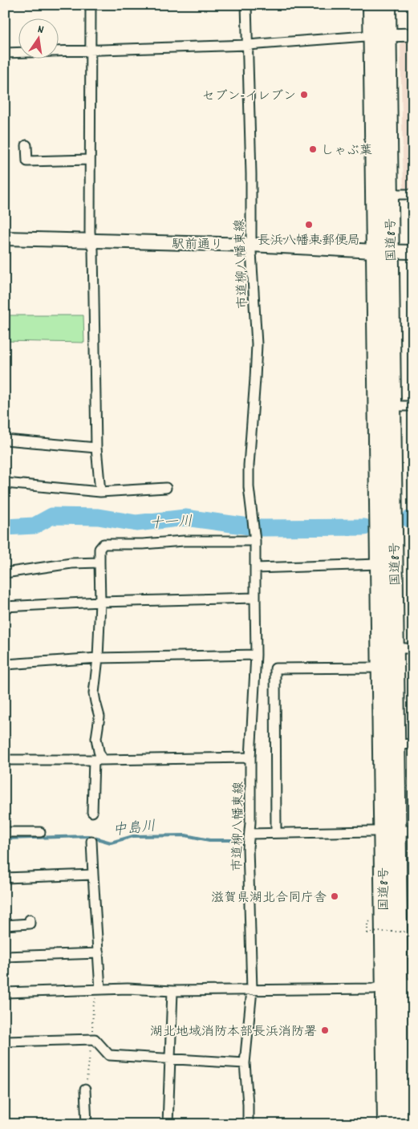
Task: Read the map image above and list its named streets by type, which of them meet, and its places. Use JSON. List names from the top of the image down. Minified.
{"streets":{"highway":["国道8号"],"main road":["駅前通り"],"street":["市道柳八幡東線"]},"crossings":[["国道8号","駅前通り"],["駅前通り","市道柳八幡東線"]],"water":["十一川","中島川"],"places":["セブン-イレブン","しゃぶ葉","長浜八幡東郵便局","滋賀県湖北合同庁舎","湖北地域消防本部長浜消防署"],"north":"top"}
